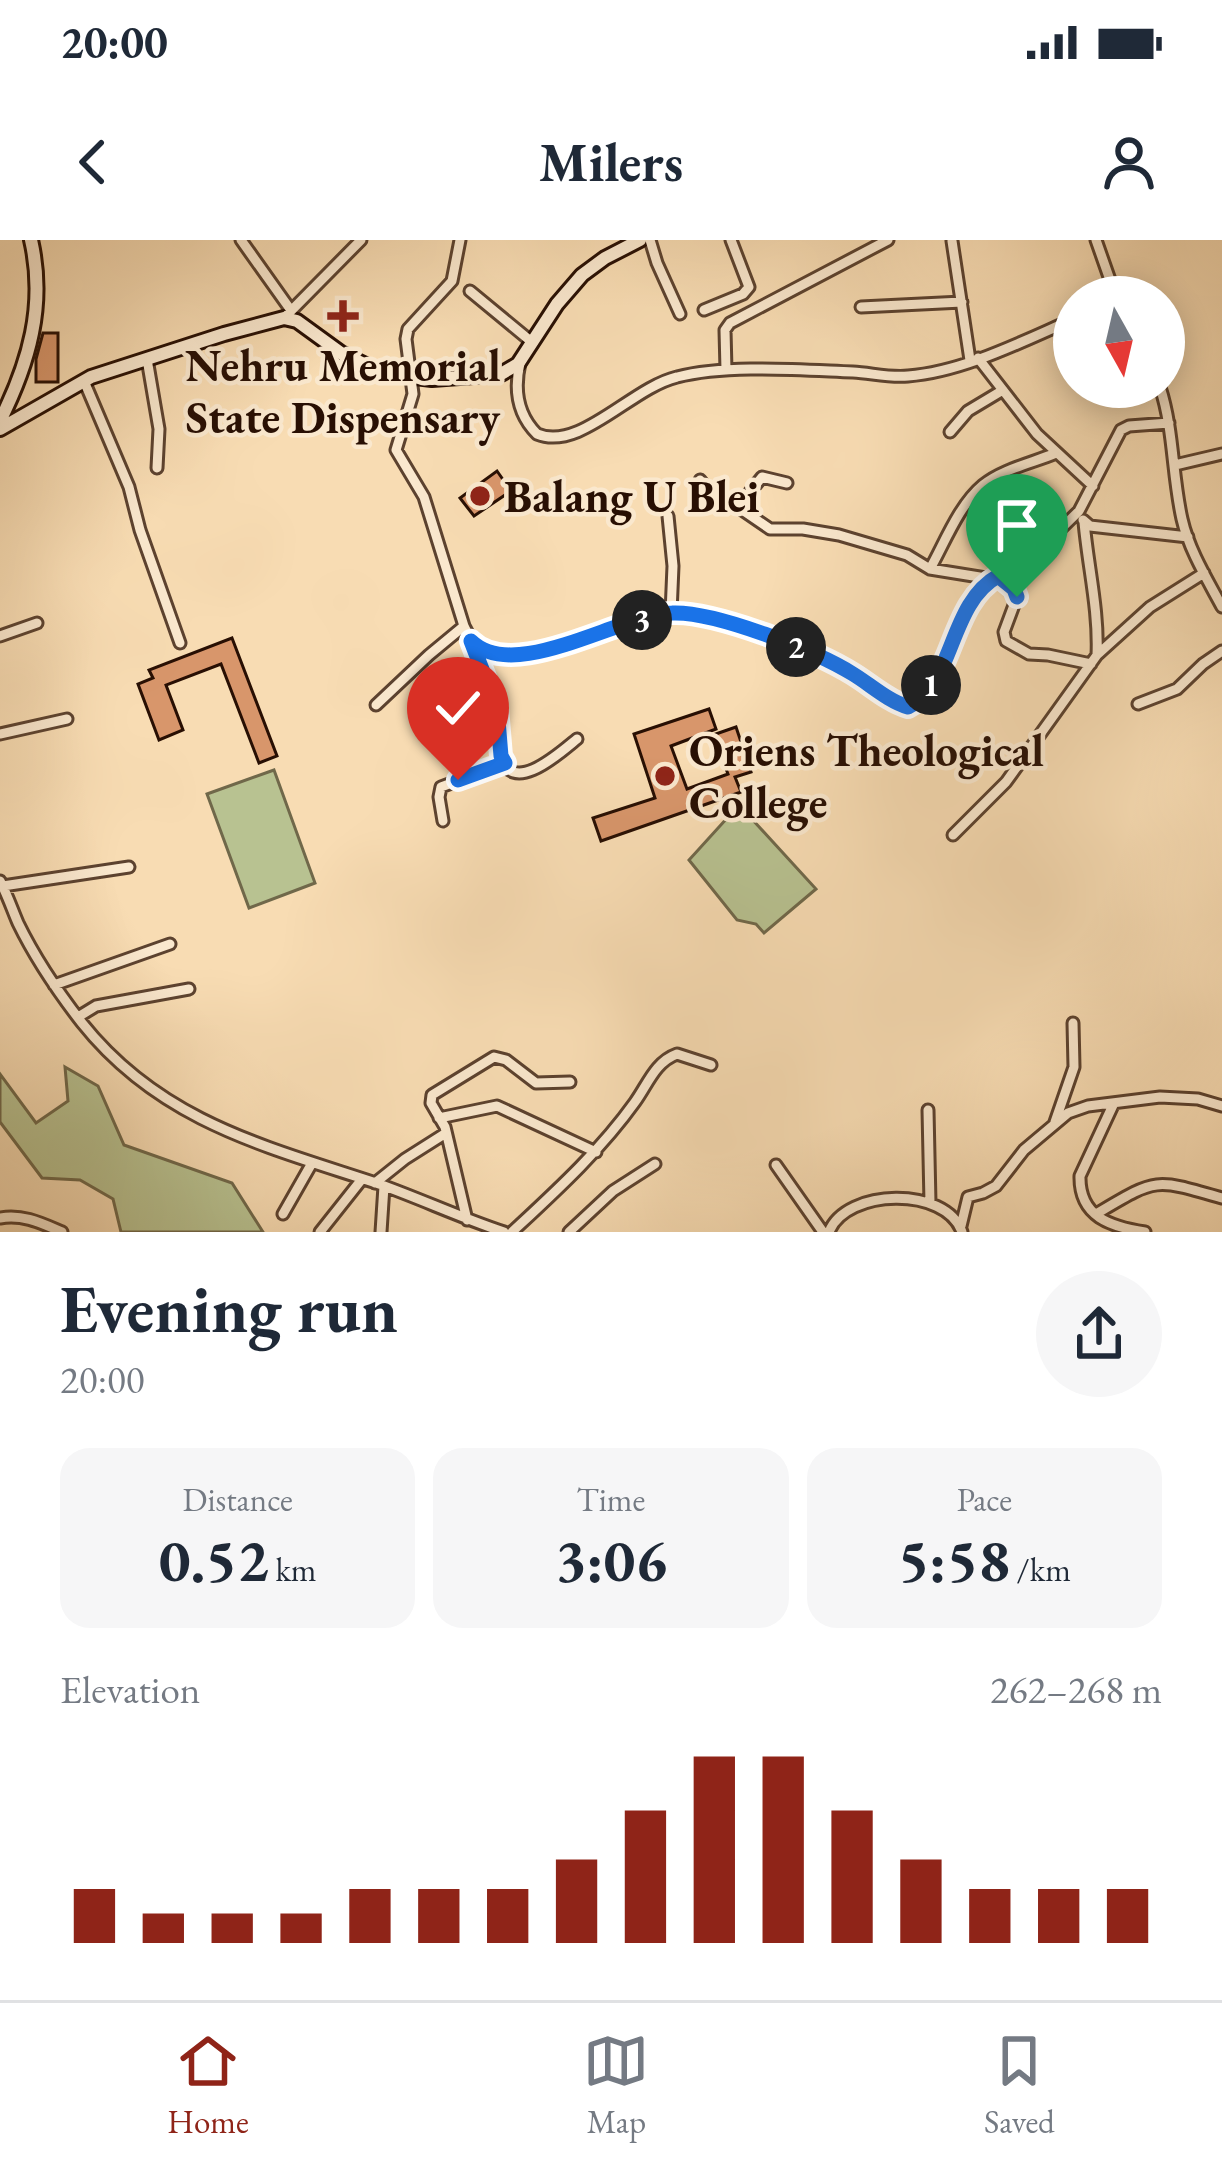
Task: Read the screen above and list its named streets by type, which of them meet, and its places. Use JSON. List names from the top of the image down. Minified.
{"places":{"health":["Nehru Memorial State Dispensary"],"other":["Balang U Blei","Oriens Theological College"]},"north":"bottom","page":{"status":"20:00","header":"Milers","pins":["3","2","1"],"heading":["Evening run","20:00"],"stats":[["Distance","0.52 km"],["Time","3:06"],["Pace","5:58 /km"]],"chart":["Elevation","262–268 m"],"tabs":["Home","Map","Saved"]}}
